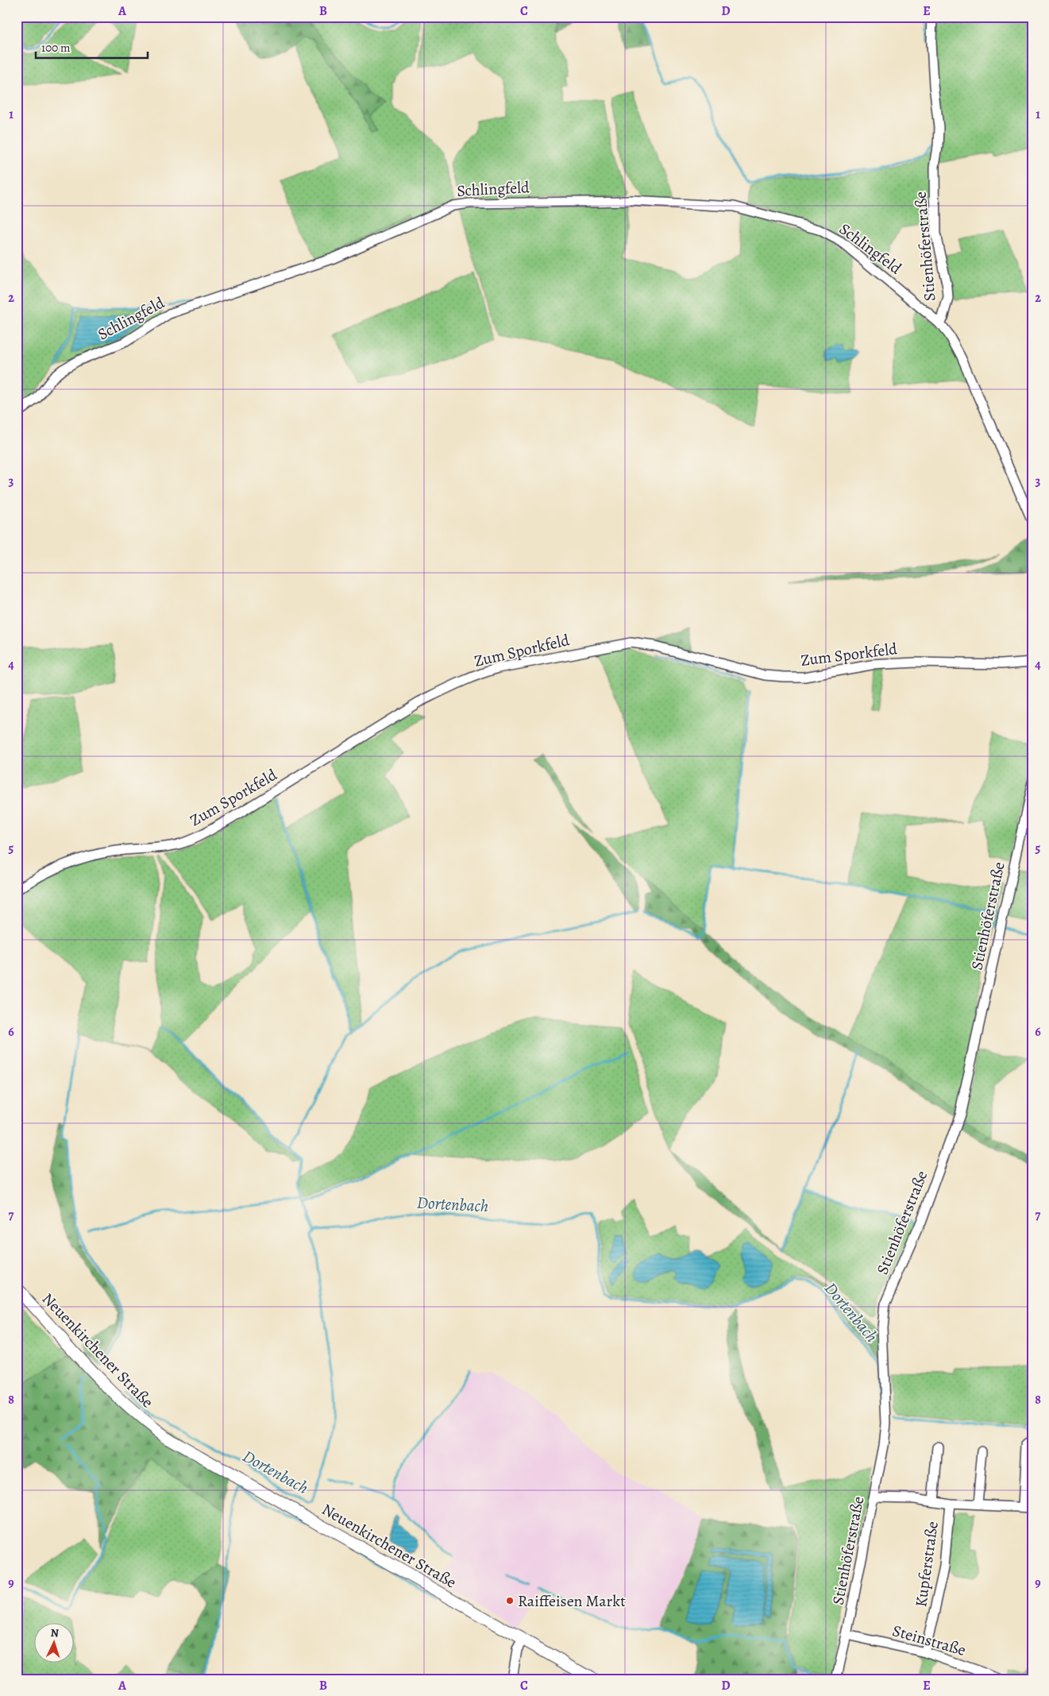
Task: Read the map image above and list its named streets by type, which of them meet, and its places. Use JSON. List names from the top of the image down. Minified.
{"streets":{"street":["Schlingfeld","Stienhöferstraße","Zum Sporkfeld","Neuenkirchener Straße","Kupferstraße","Steinstraße"]},"crossings":[["Schlingfeld","Stienhöferstraße"],["Stienhöferstraße","Steinstraße"],["Kupferstraße","Steinstraße"]],"water":["Dortenbach"],"places":["Raiffeisen Markt"],"scale_bar":"100 m","north":"top","grid":{"columns":["A","B","C","D","E"],"rows":["1","2","3","4","5","6","7","8","9"]}}
